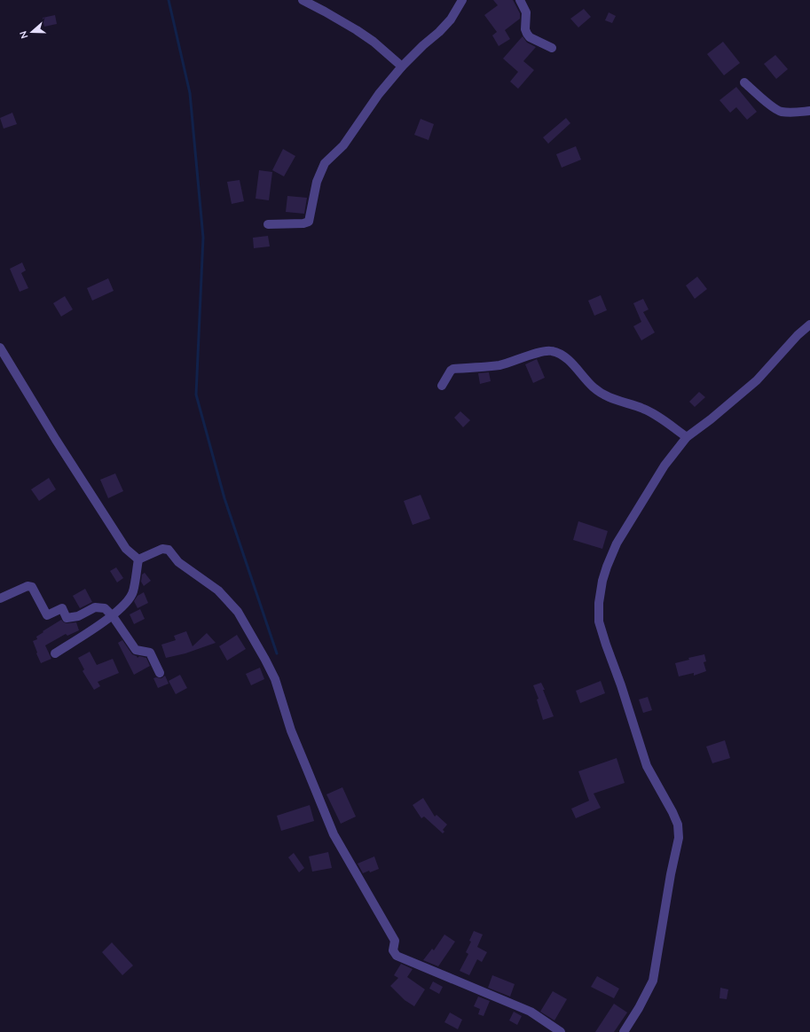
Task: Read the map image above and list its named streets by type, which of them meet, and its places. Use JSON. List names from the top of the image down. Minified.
{"north":"left"}
